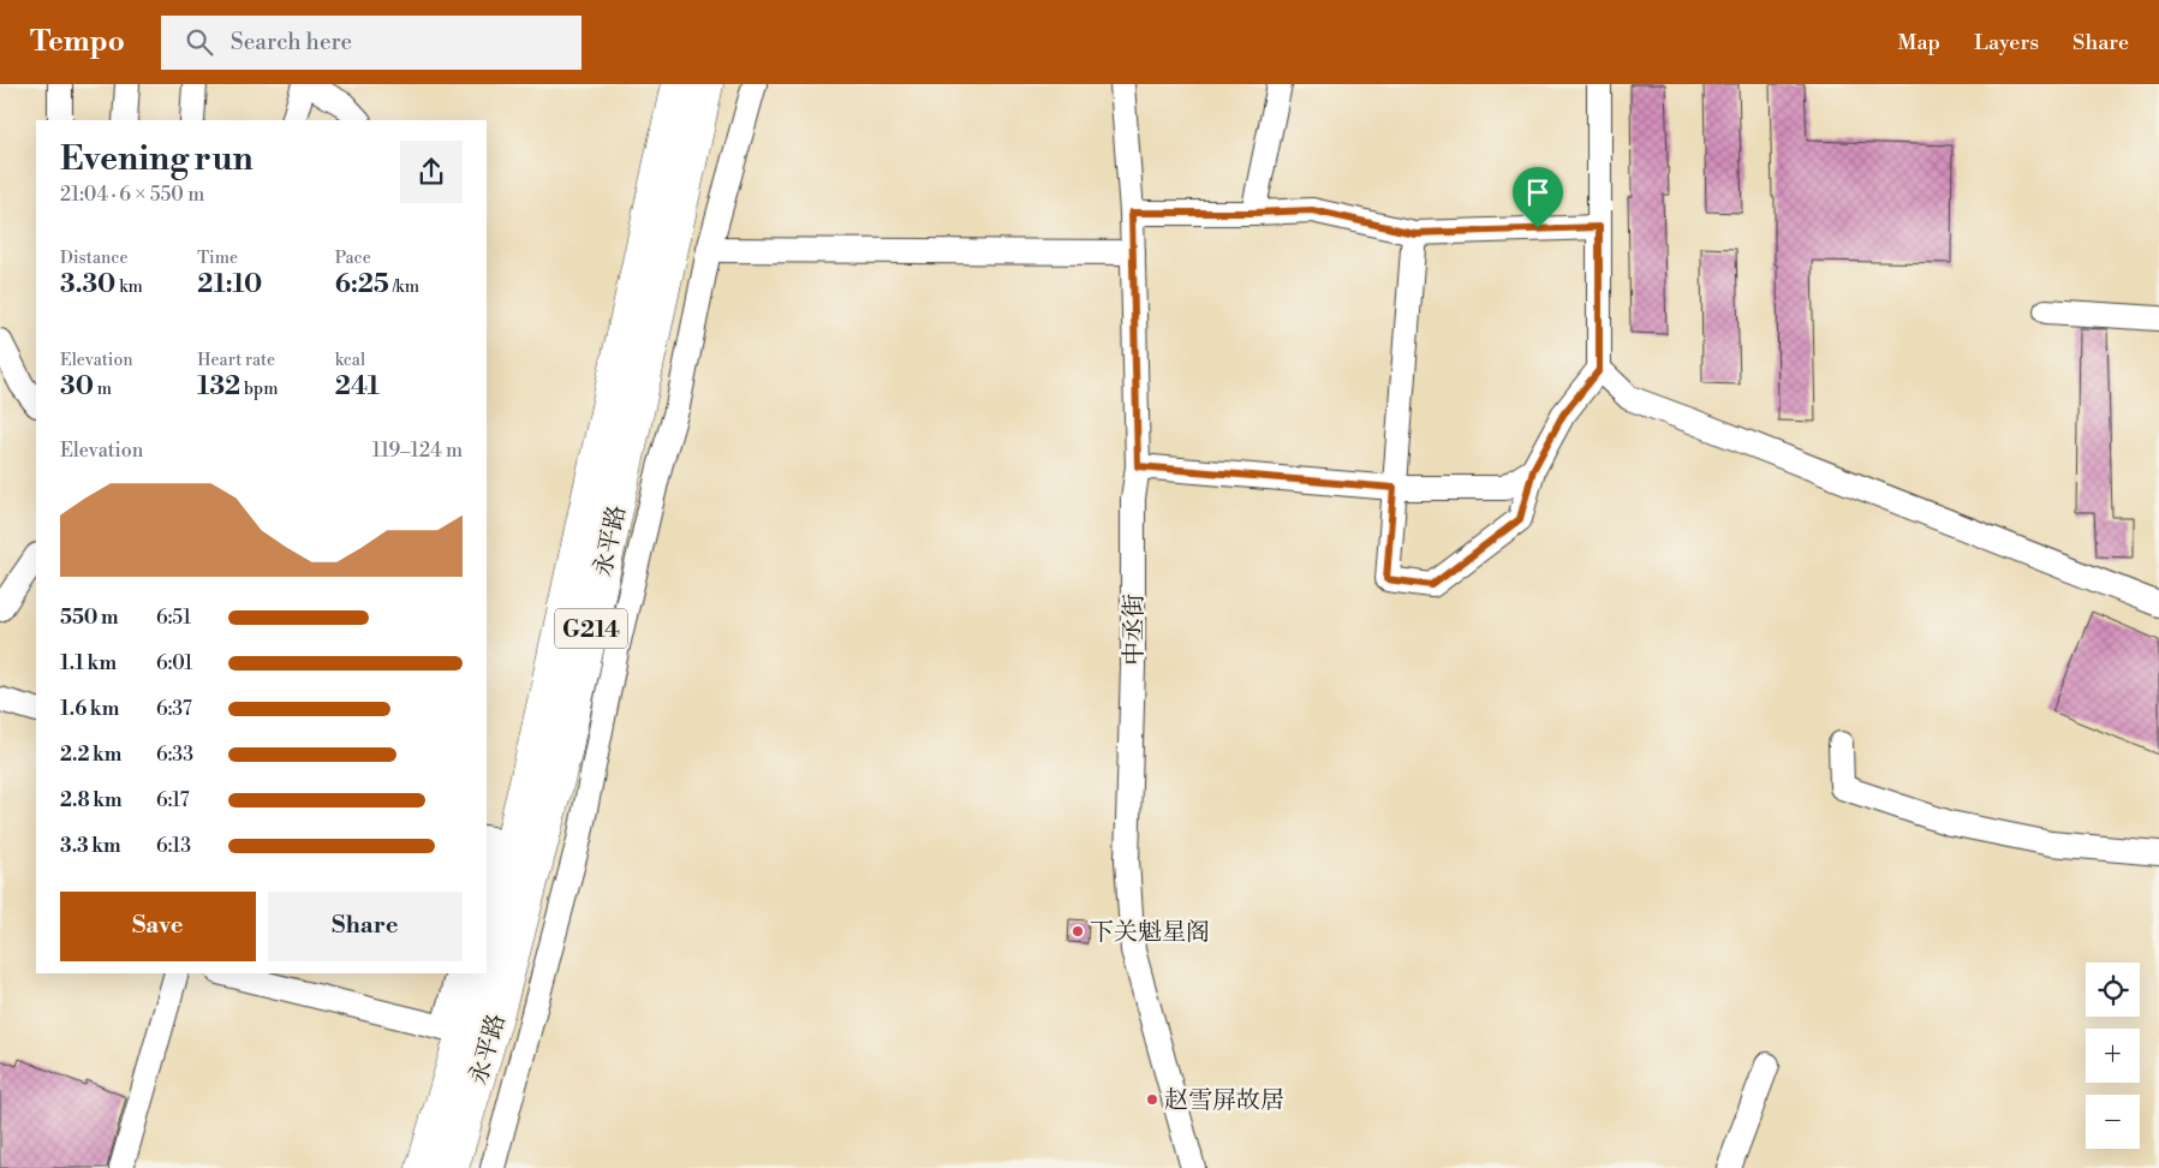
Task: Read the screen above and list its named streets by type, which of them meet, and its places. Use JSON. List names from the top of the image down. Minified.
{"streets":{"highway":["永平路","G214"],"street":["中丞街"]},"places":["下关魁星阁","赵雪屏故居"],"page":{"header":"Tempo","search":"Search here","nav":["Map","Layers","Share"],"heading":["Evening run","21:04 · 6 × 550 m"],"stats":[["Distance","3.30 km"],["Time","21:10"],["Pace","6:25 /km"],["Elevation","30 m"],["Heart rate","132 bpm"],["kcal","241"]],"chart":["Elevation","119–124 m"],"list":[{"name":"550 m","note":"6:51"},{"name":"1.1 km","note":"6:01"},{"name":"1.6 km","note":"6:37"},{"name":"2.2 km","note":"6:33"},{"name":"2.8 km","note":"6:17"},{"name":"3.3 km","note":"6:13"}],"buttons":["Save","Share"],"map_buttons":["+","−"]}}
